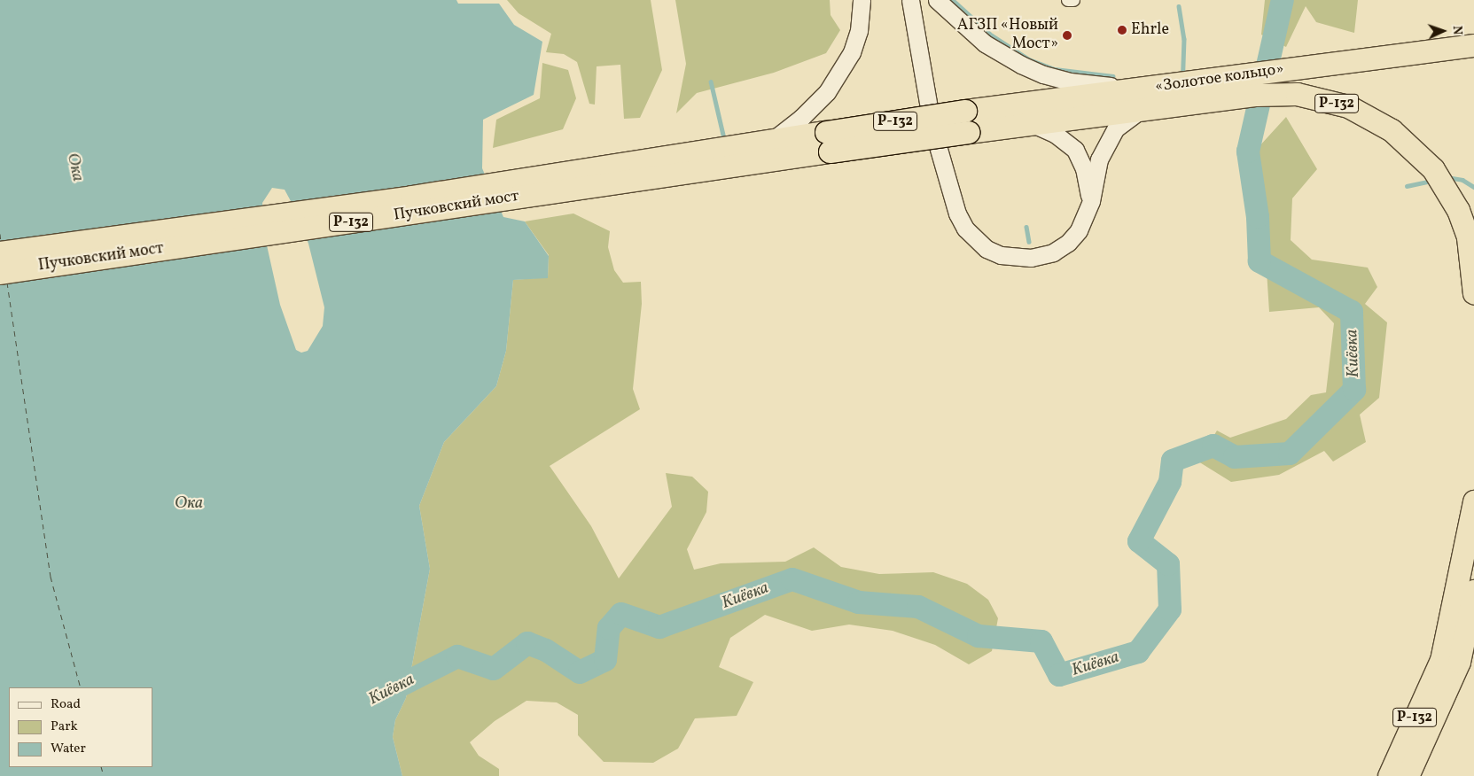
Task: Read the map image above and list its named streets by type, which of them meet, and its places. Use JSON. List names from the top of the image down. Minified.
{"streets":{"highway":["«Золотое кольцо»","Р-132","Пучковский мост"]},"crossings":[["«Золотое кольцо»","Р-132"],["Р-132","Пучковский мост"]],"water":["Ока","Киёвка"],"places":["Ehrle","АГЗП «Новый Мост»"],"legend":["Road","Park","Water"],"north":"right"}
